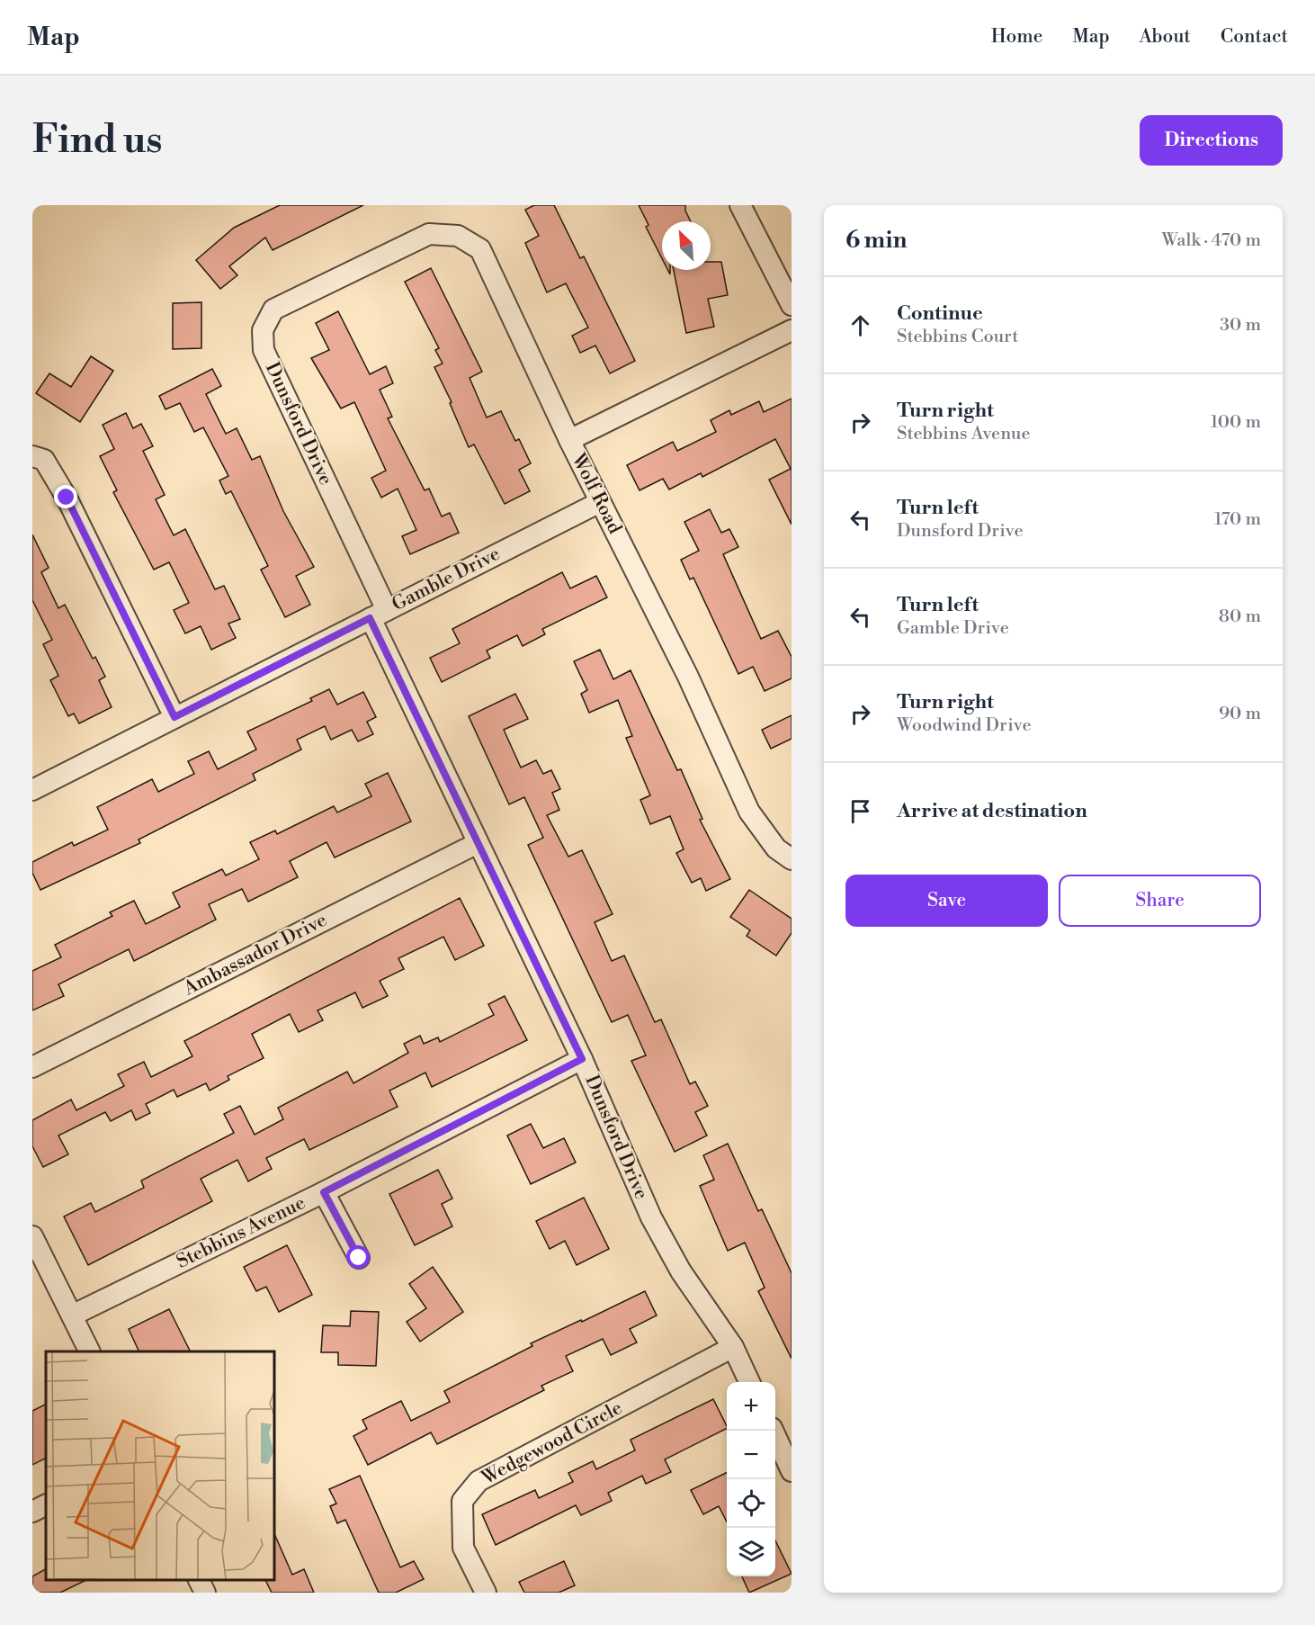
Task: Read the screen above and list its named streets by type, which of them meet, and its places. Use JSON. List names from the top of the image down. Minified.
{"streets":{"street":["Dunsford Drive","Wolf Road","Gamble Drive","Ambassador Drive","Stebbins Avenue","Wedgewood Circle"]},"crossings":[["Dunsford Drive","Wolf Road"],["Dunsford Drive","Gamble Drive"],["Dunsford Drive","Ambassador Drive"],["Dunsford Drive","Stebbins Avenue"],["Dunsford Drive","Wedgewood Circle"],["Wolf Road","Gamble Drive"]],"north":"top left","page":{"header":"Map","nav":["Home","Map","About","Contact"],"buttons":["Directions",["Save","Share"]],"title":"Find us","heading":["6 min","Walk · 470 m"],"list":[["Continue","Stebbins Court","30 m"],["Turn right","Stebbins Avenue","100 m"],["Turn left","Dunsford Drive","170 m"],["Turn left","Gamble Drive","80 m"],["Turn right","Woodwind Drive","90 m"],"Arrive at destination"],"map_buttons":["+","−"]}}
